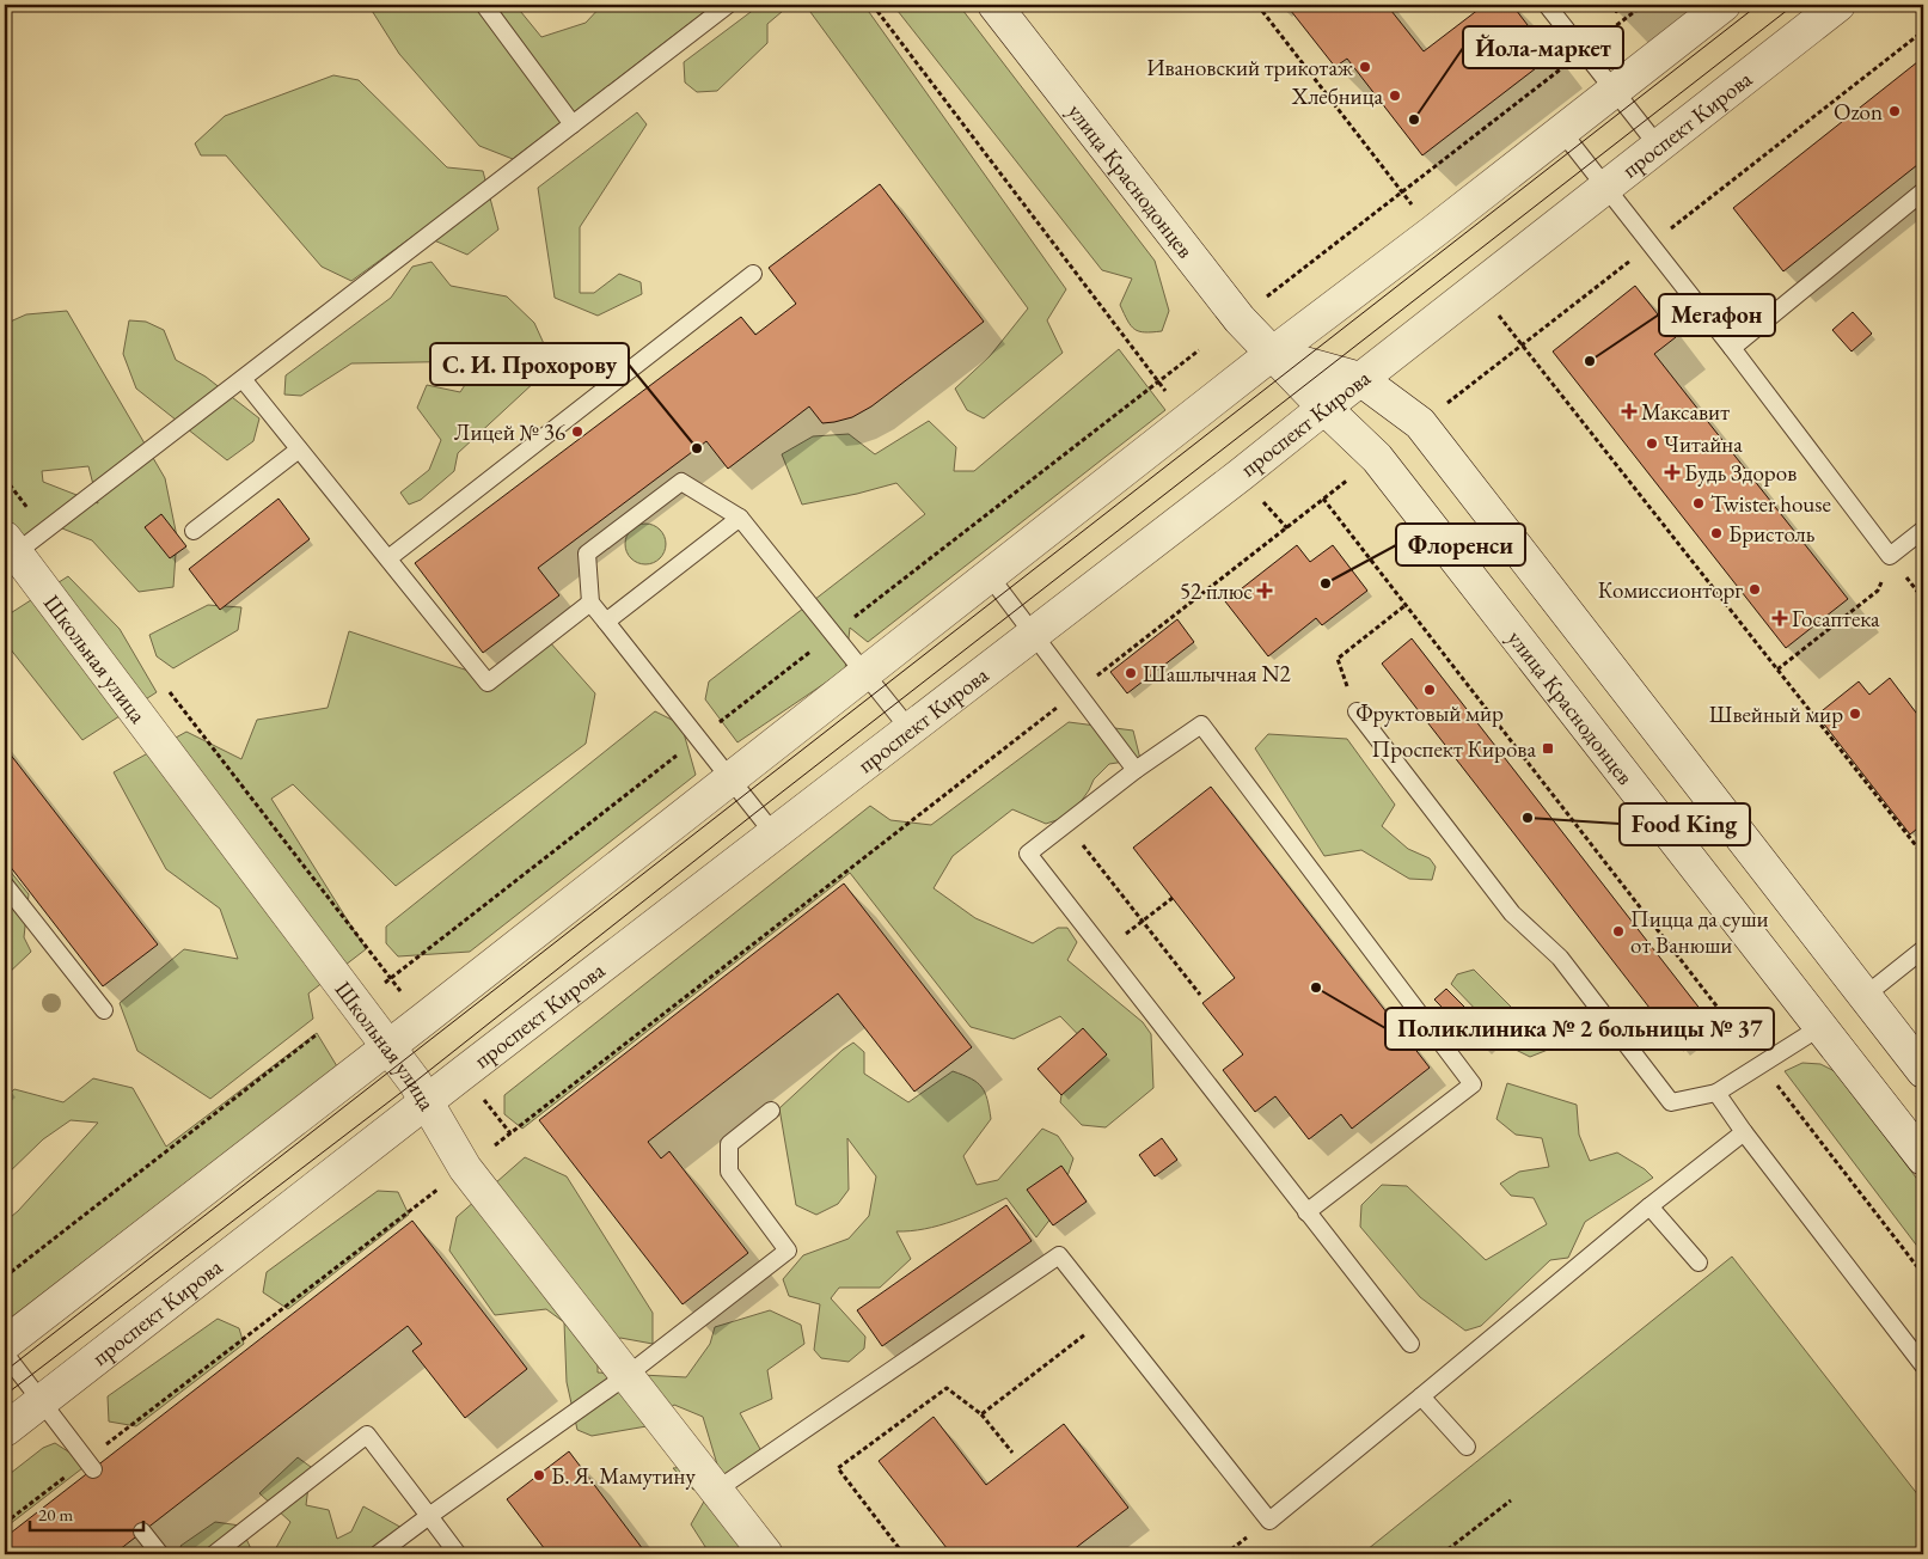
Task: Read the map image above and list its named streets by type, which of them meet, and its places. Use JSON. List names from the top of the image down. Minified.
{"streets":{"street":["проспект Кирова","улица Краснодонцев","Школьная улица"]},"crossings":[["проспект Кирова","улица Краснодонцев"],["проспект Кирова","Школьная улица"]],"places":{"other":["Ивановский трикотаж","Хлебница","Ozon","Йола-маркет","Мегафон","Лицей № 36","Читайна","С. И. Прохорову","Twister house","Бристоль","Флоренси","Комиссионторг","Шашлычная N2","Фруктовый мир","Швейный мир","Food King","Пицца да суши от Ванюши","Поликлиника № 2 больницы № 37","Б. Я. Мамутину"],"health":["Максавит","Будь Здоров","52 плюс","Госаптека"],"transit":["Проспект Кирова"]},"scale_bar":"20 m"}
